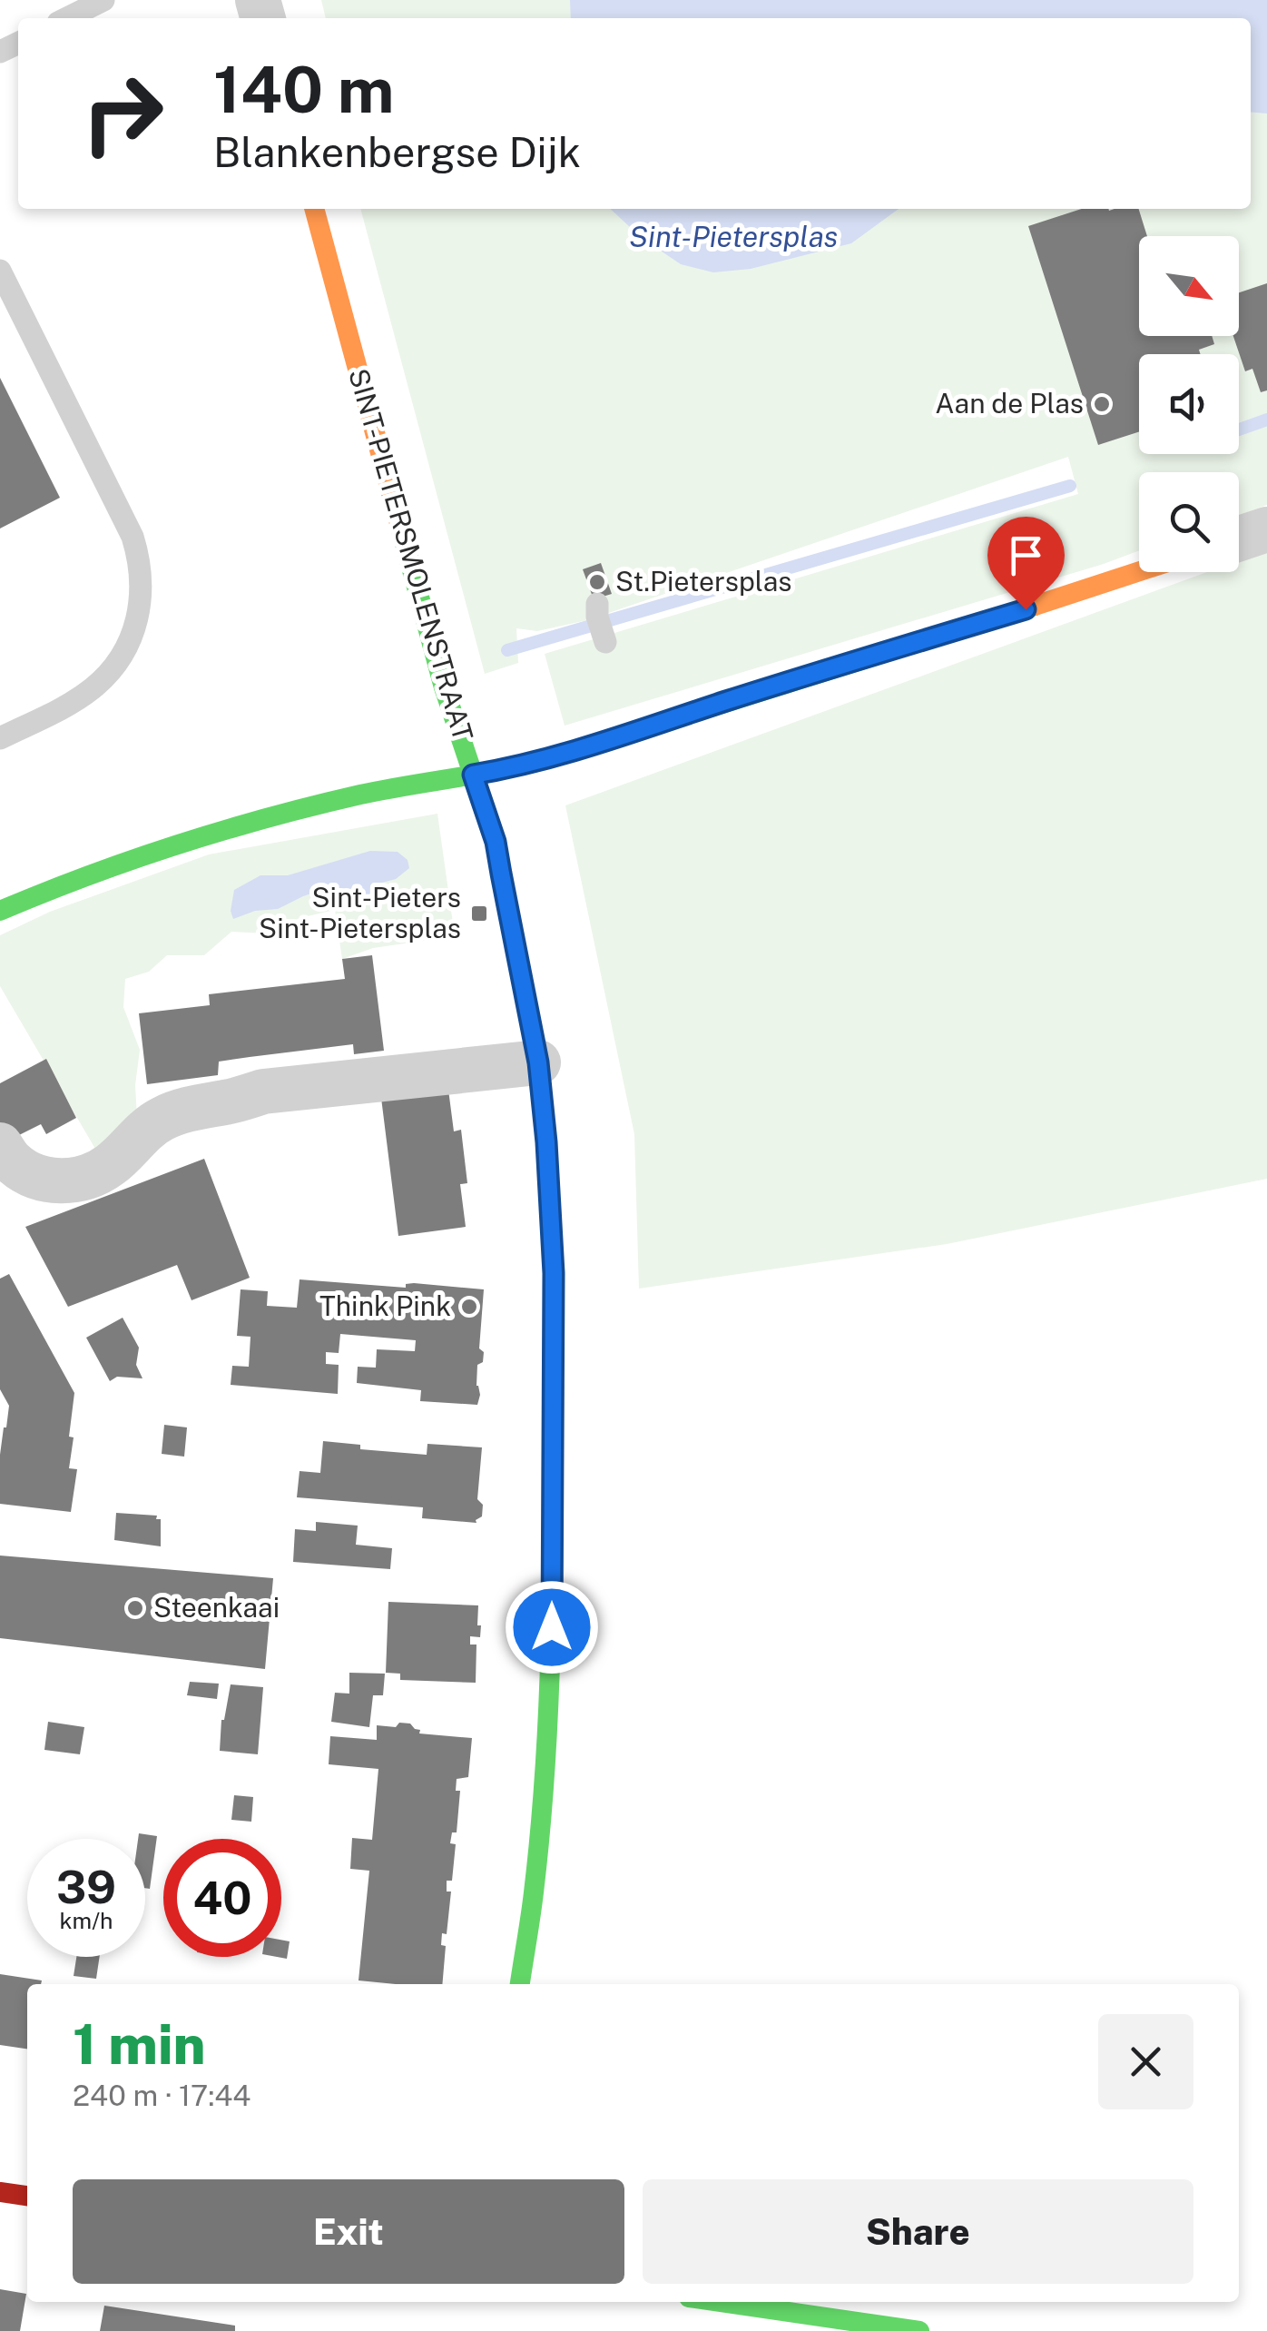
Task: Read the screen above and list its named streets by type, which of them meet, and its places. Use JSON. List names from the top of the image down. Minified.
{"streets":{"street":["SINT-PIETERSMOLENSTRAAT"]},"water":["Sint-Pietersplas"],"places":{"other":["Aan de Plas","St.Pietersplas","Think Pink","Steenkaai"],"transit":["Sint-Pieters Sint-Pietersplas"]},"north":"bottom right","page":{"turn":["140 m","Blankenbergse Dijk"],"speed":"39 km/h","limit":"40","heading":["1 min","240 m · 17:44"],"buttons":["Exit","Share"]}}
